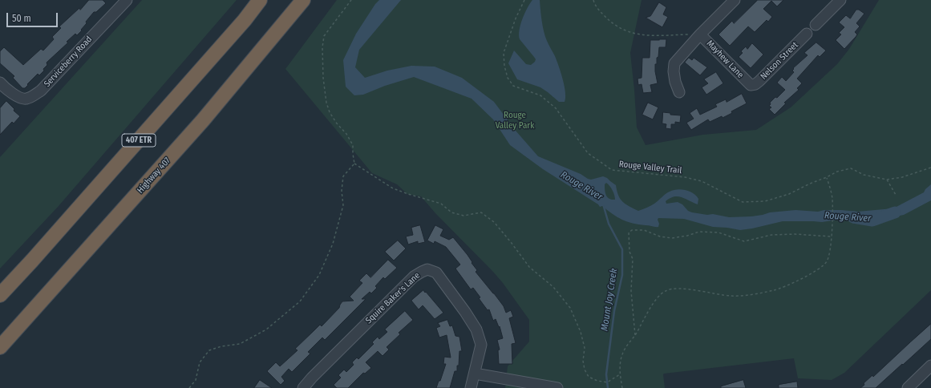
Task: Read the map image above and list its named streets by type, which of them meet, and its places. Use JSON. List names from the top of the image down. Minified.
{"streets":{"highway":["407 ETR","Highway 407"],"street":["Mayhew Lane","Nelson Street","Serviceberry Road","Squire Baker's Lane"],"path":["Rouge Valley Trail"]},"crossings":[["Mayhew Lane","Nelson Street"]],"water":["Rouge River","Mount Joy Creek"],"parks":["Rouge Valley Park"],"scale_bar":"50 m"}
